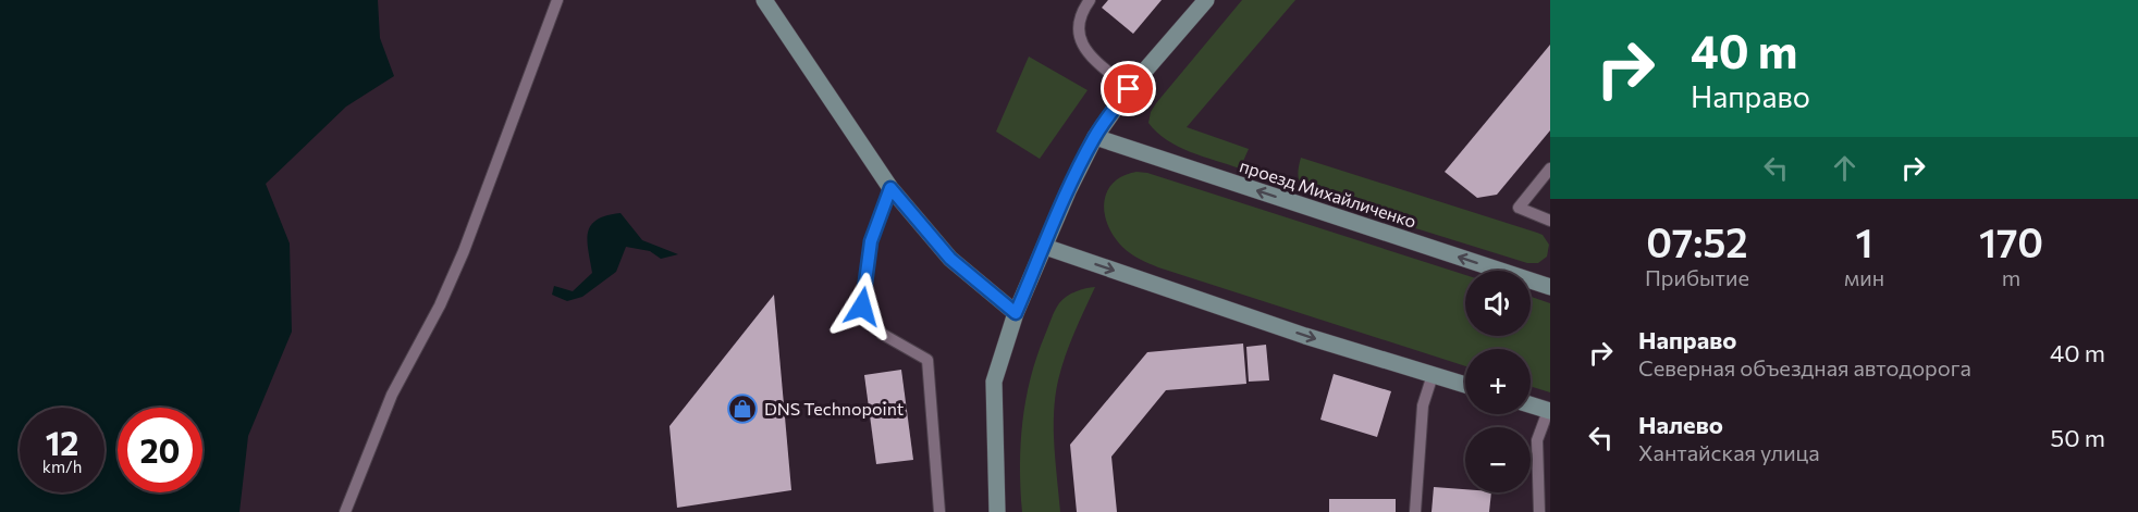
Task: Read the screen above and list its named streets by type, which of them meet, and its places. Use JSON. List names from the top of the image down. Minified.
{"streets":{"street":["проезд Михайличенко"]},"places":{"shop":["DNS Technopoint"]},"page":{"turn":["40 m","Направо"],"eta":["07:52","Прибытие","1","мин","170","m"],"map_buttons":["+","−"],"list":[{"name":"Направо","note":"Северная объездная автодорога","value":"40 m"},{"name":"Налево","note":"Хантайская улица","value":"50 m"}],"speed":"12 km/h","limit":"20"}}
